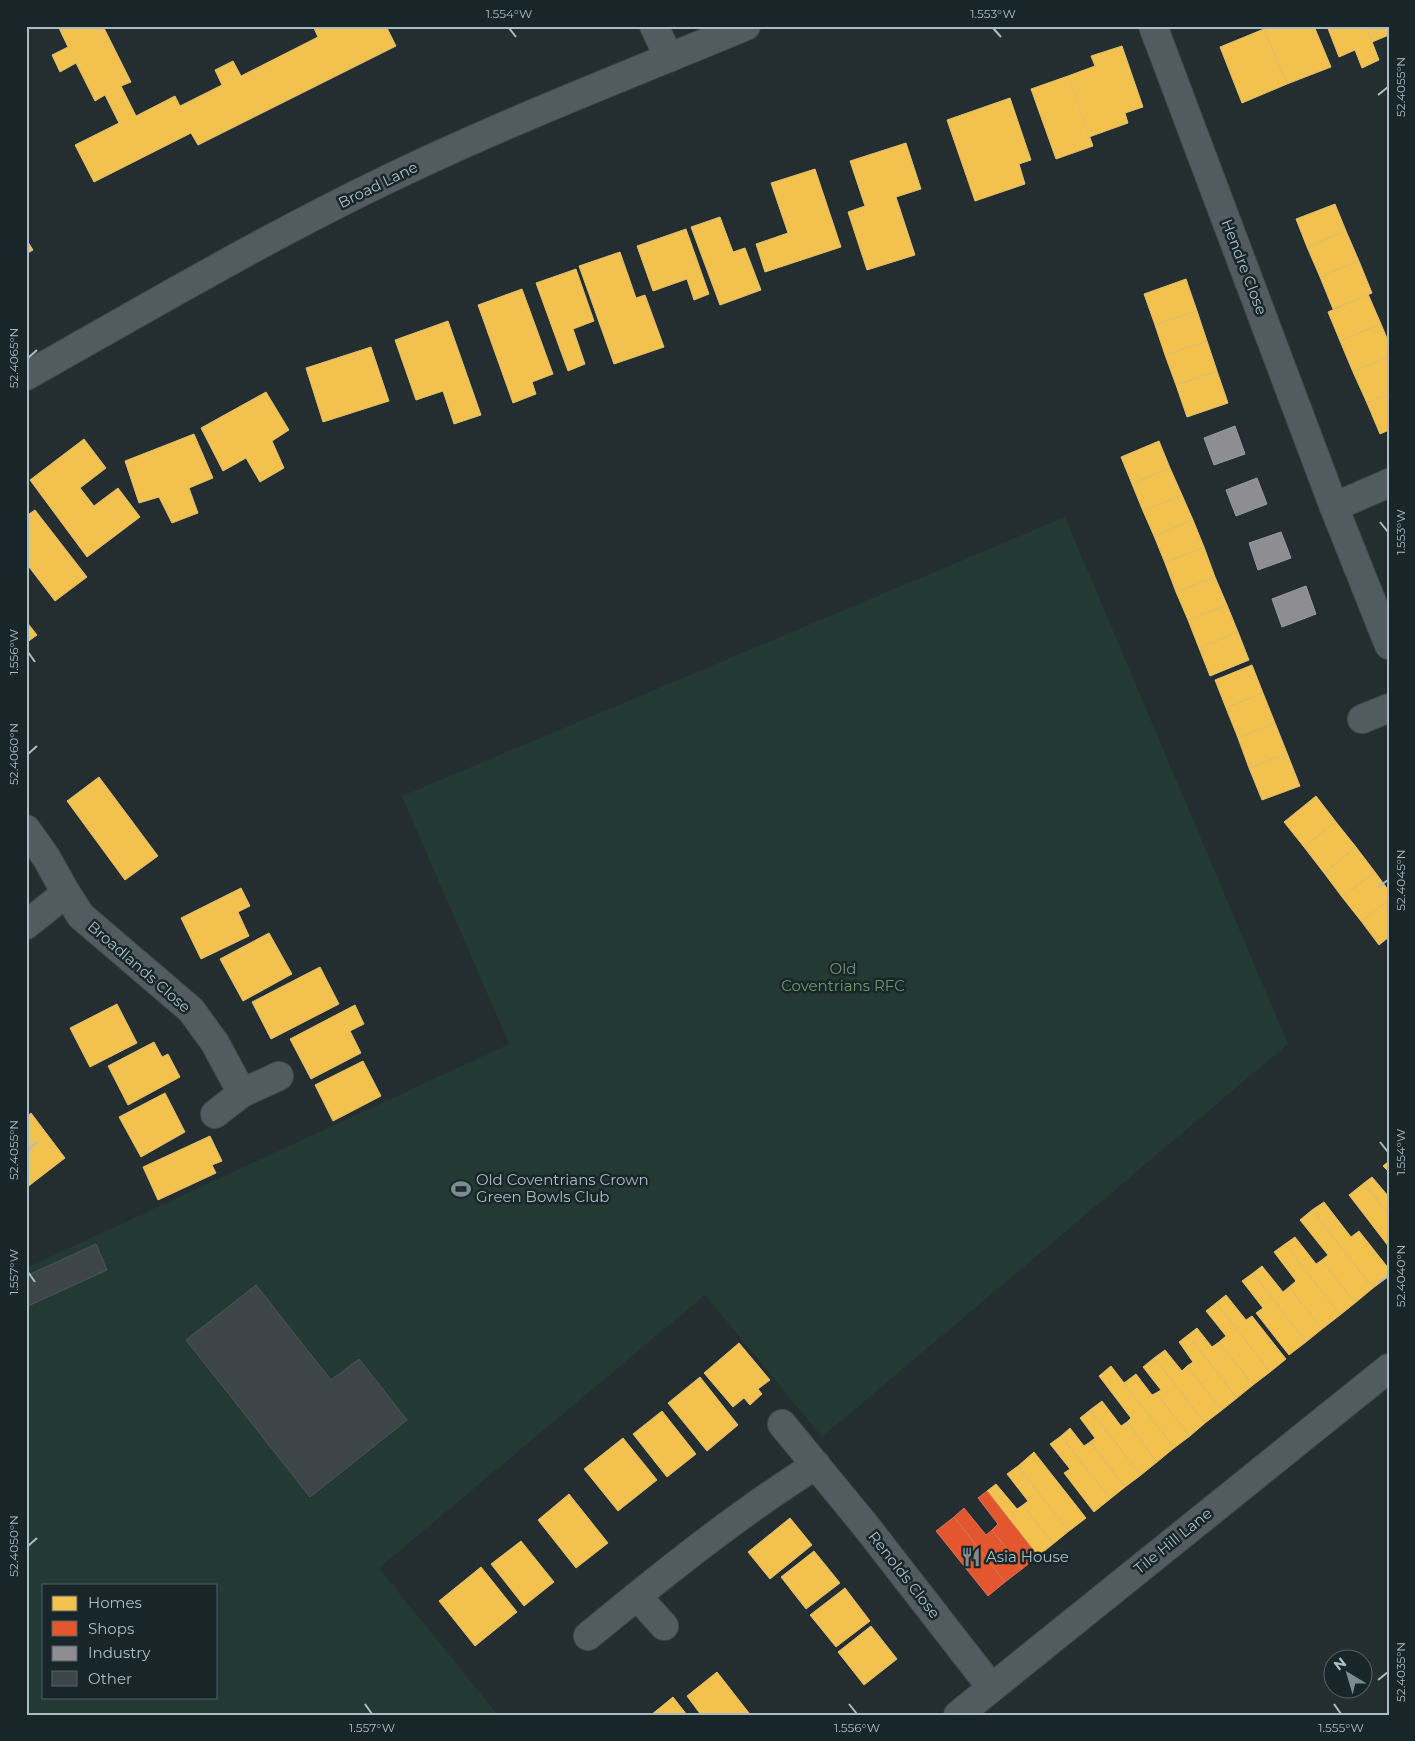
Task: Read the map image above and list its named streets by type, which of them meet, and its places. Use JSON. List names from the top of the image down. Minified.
{"streets":{"street":["Broad Lane","Hendre Close","Broadlands Close","Tile Hill Lane","Renolds Close"]},"crossings":[["Tile Hill Lane","Renolds Close"]],"parks":["Old Coventrians RFC"],"places":{"sports":["Old Coventrians Crown Green Bowls Club"],"restaurant":["Asia House"]},"legend":["Homes","Shops","Industry","Other"],"north":"top left","coordinates":["1.554°W","1.553°W","52.4055°N","52.4065°N","1.556°W","52.4060°N","52.4045°N","1.557°W","52.4040°N","52.4050°N","52.4035°N","1.555°W"]}
